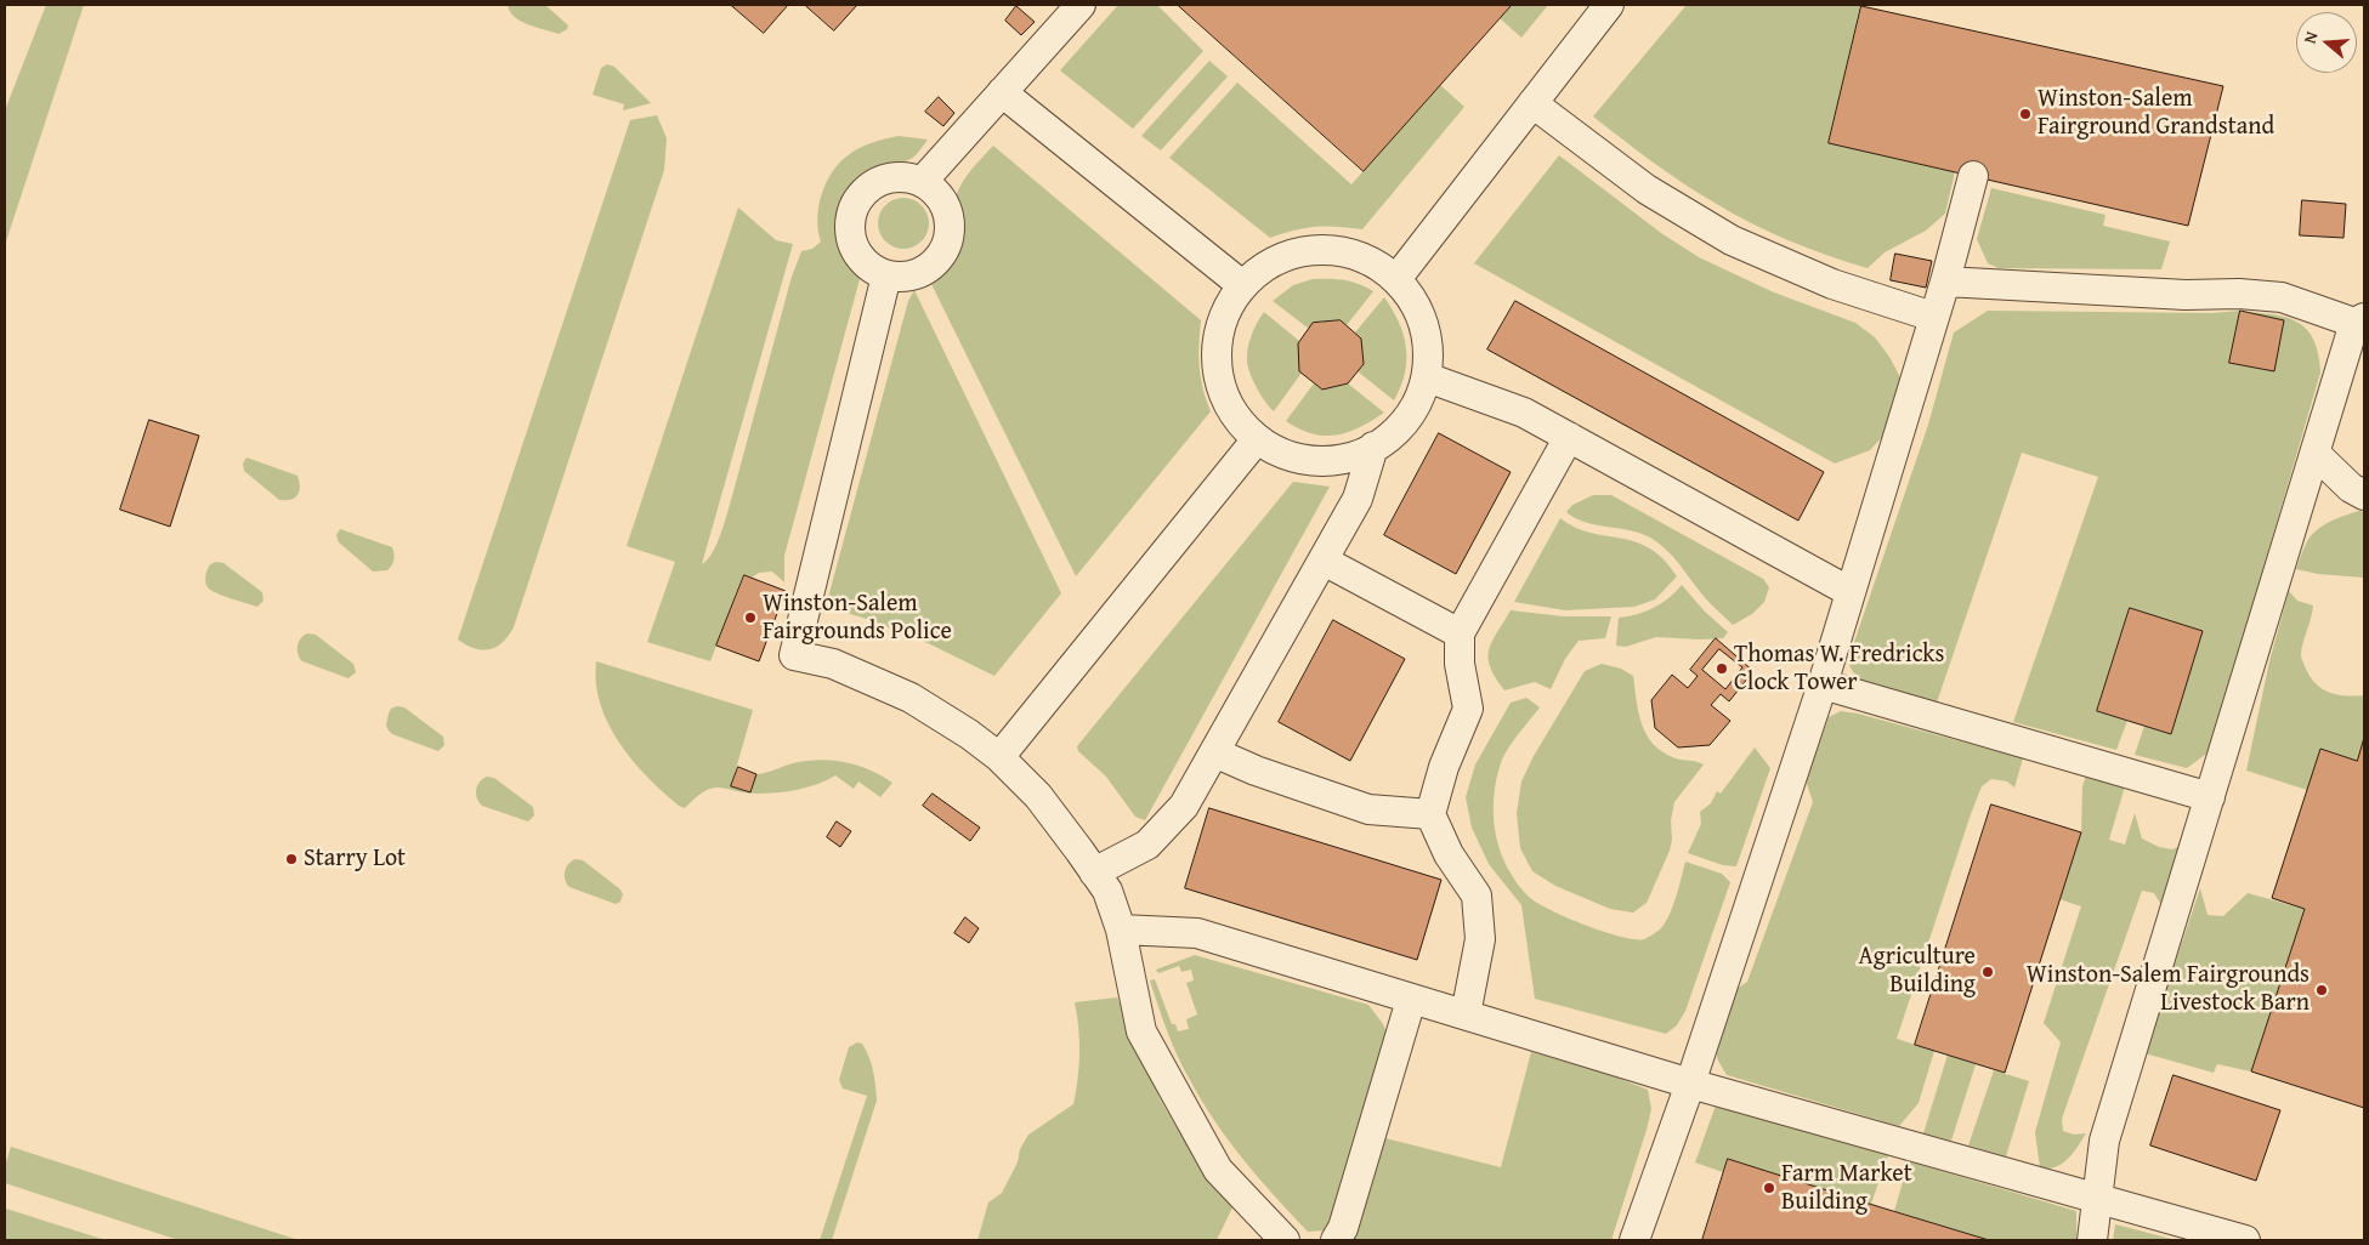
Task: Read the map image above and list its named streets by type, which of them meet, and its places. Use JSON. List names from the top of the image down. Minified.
{"places":["Winston-Salem Fairground Grandstand","Winston-Salem Fairgrounds Police","Thomas W. Fredricks Clock Tower","Starry Lot","Agriculture Building","Winston-Salem Fairgrounds Livestock Barn","Farm Market Building"],"north":"left"}
